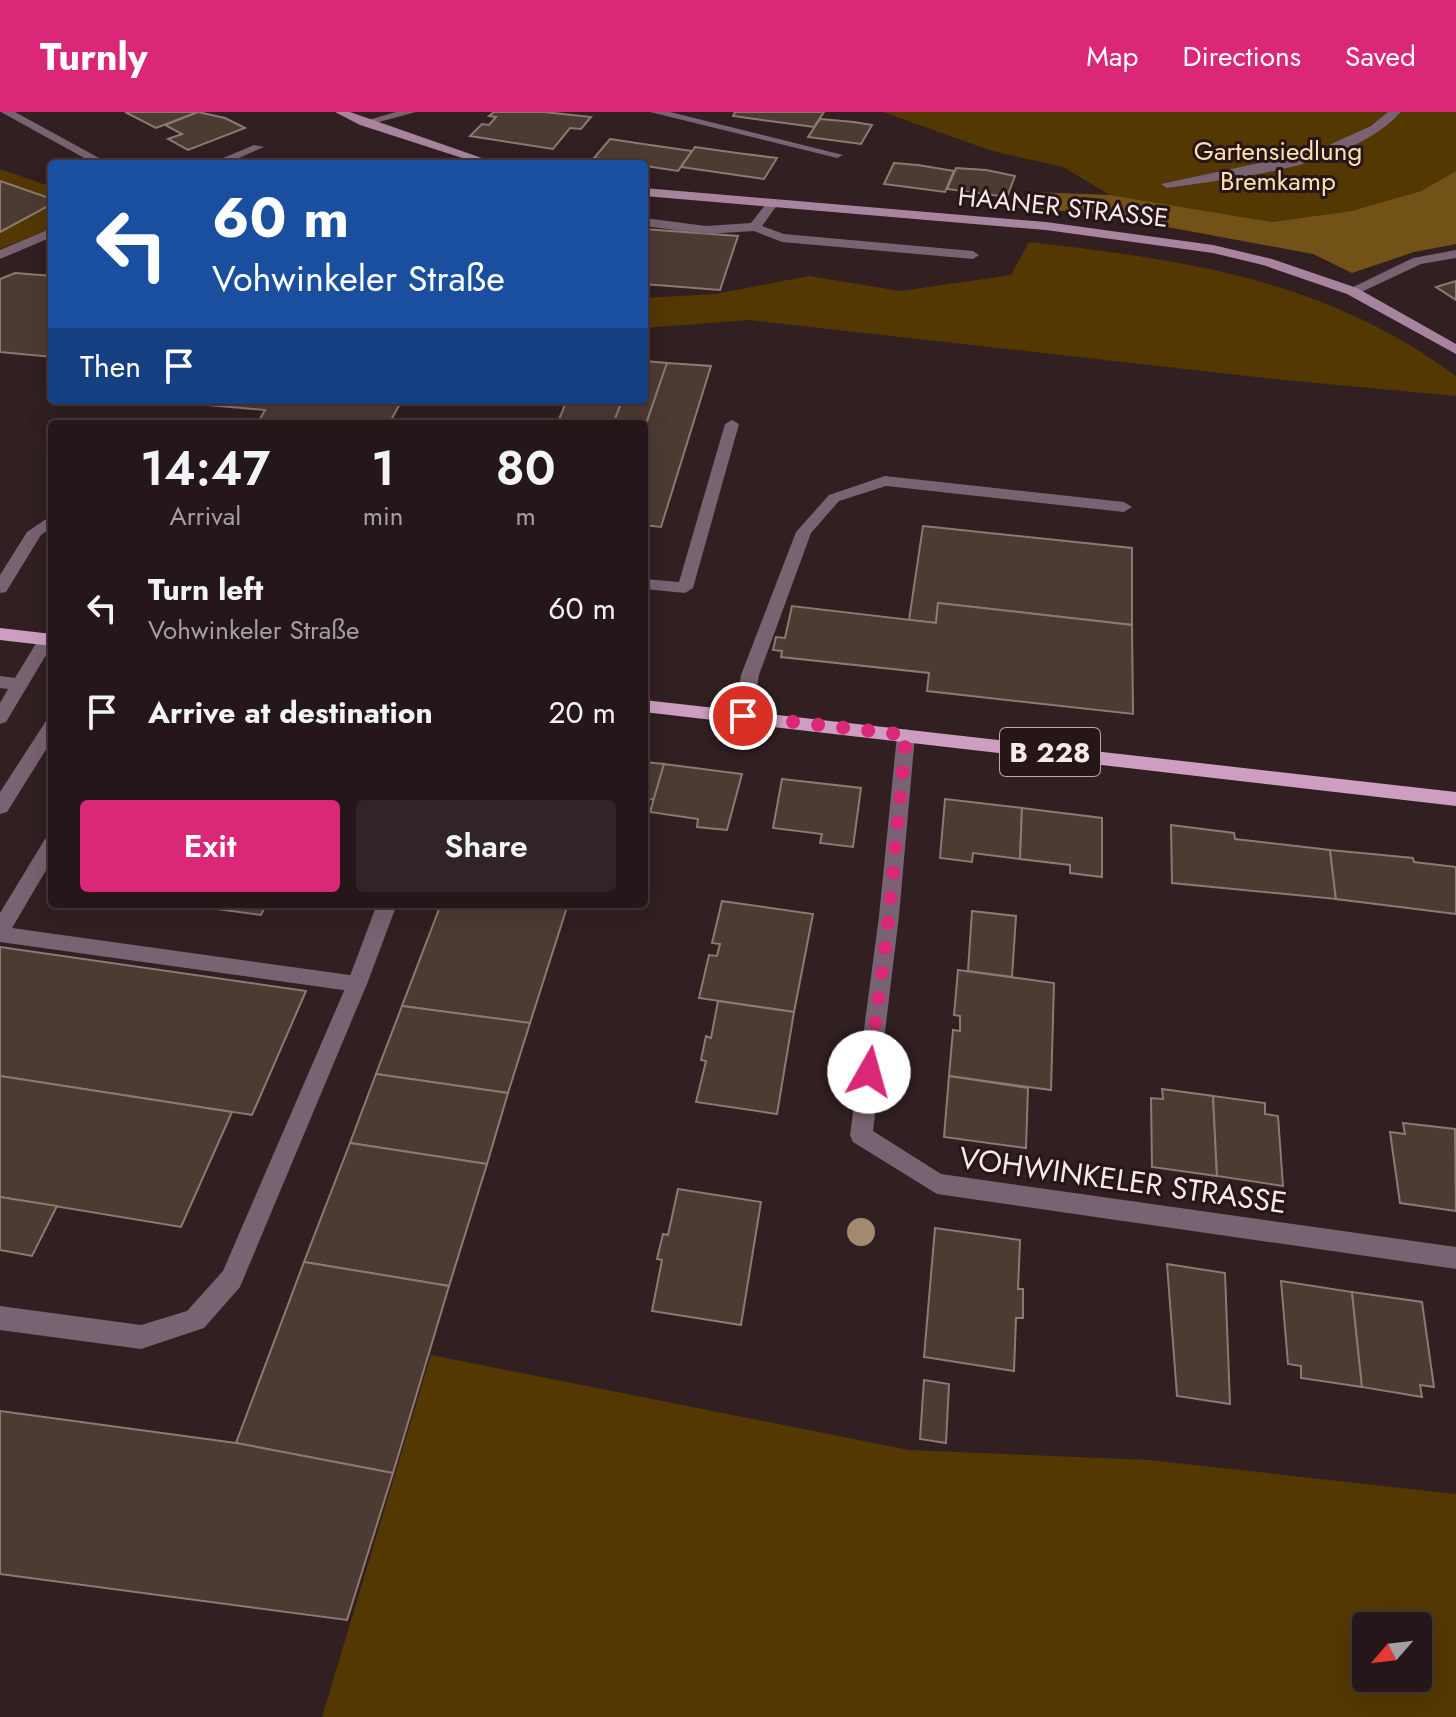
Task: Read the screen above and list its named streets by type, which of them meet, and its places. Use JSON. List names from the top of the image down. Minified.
{"streets":{"main road":["HAANER STRASSE","B 228"],"street":["VOHWINKELER STRASSE"]},"crossings":[["B 228","VOHWINKELER STRASSE"]],"parks":["Gartensiedlung Bremkamp"],"north":"bottom left","page":{"header":"Turnly","nav":["Map","Directions","Saved"],"turn":["60 m","Vohwinkeler Straße"],"then":"Then","eta":["14:47","Arrival","1","min","80","m"],"list":[{"name":"Turn left","note":"Vohwinkeler Straße","value":"60 m"},{"name":"Arrive at destination","value":"20 m"}],"buttons":["Exit","Share"]}}
